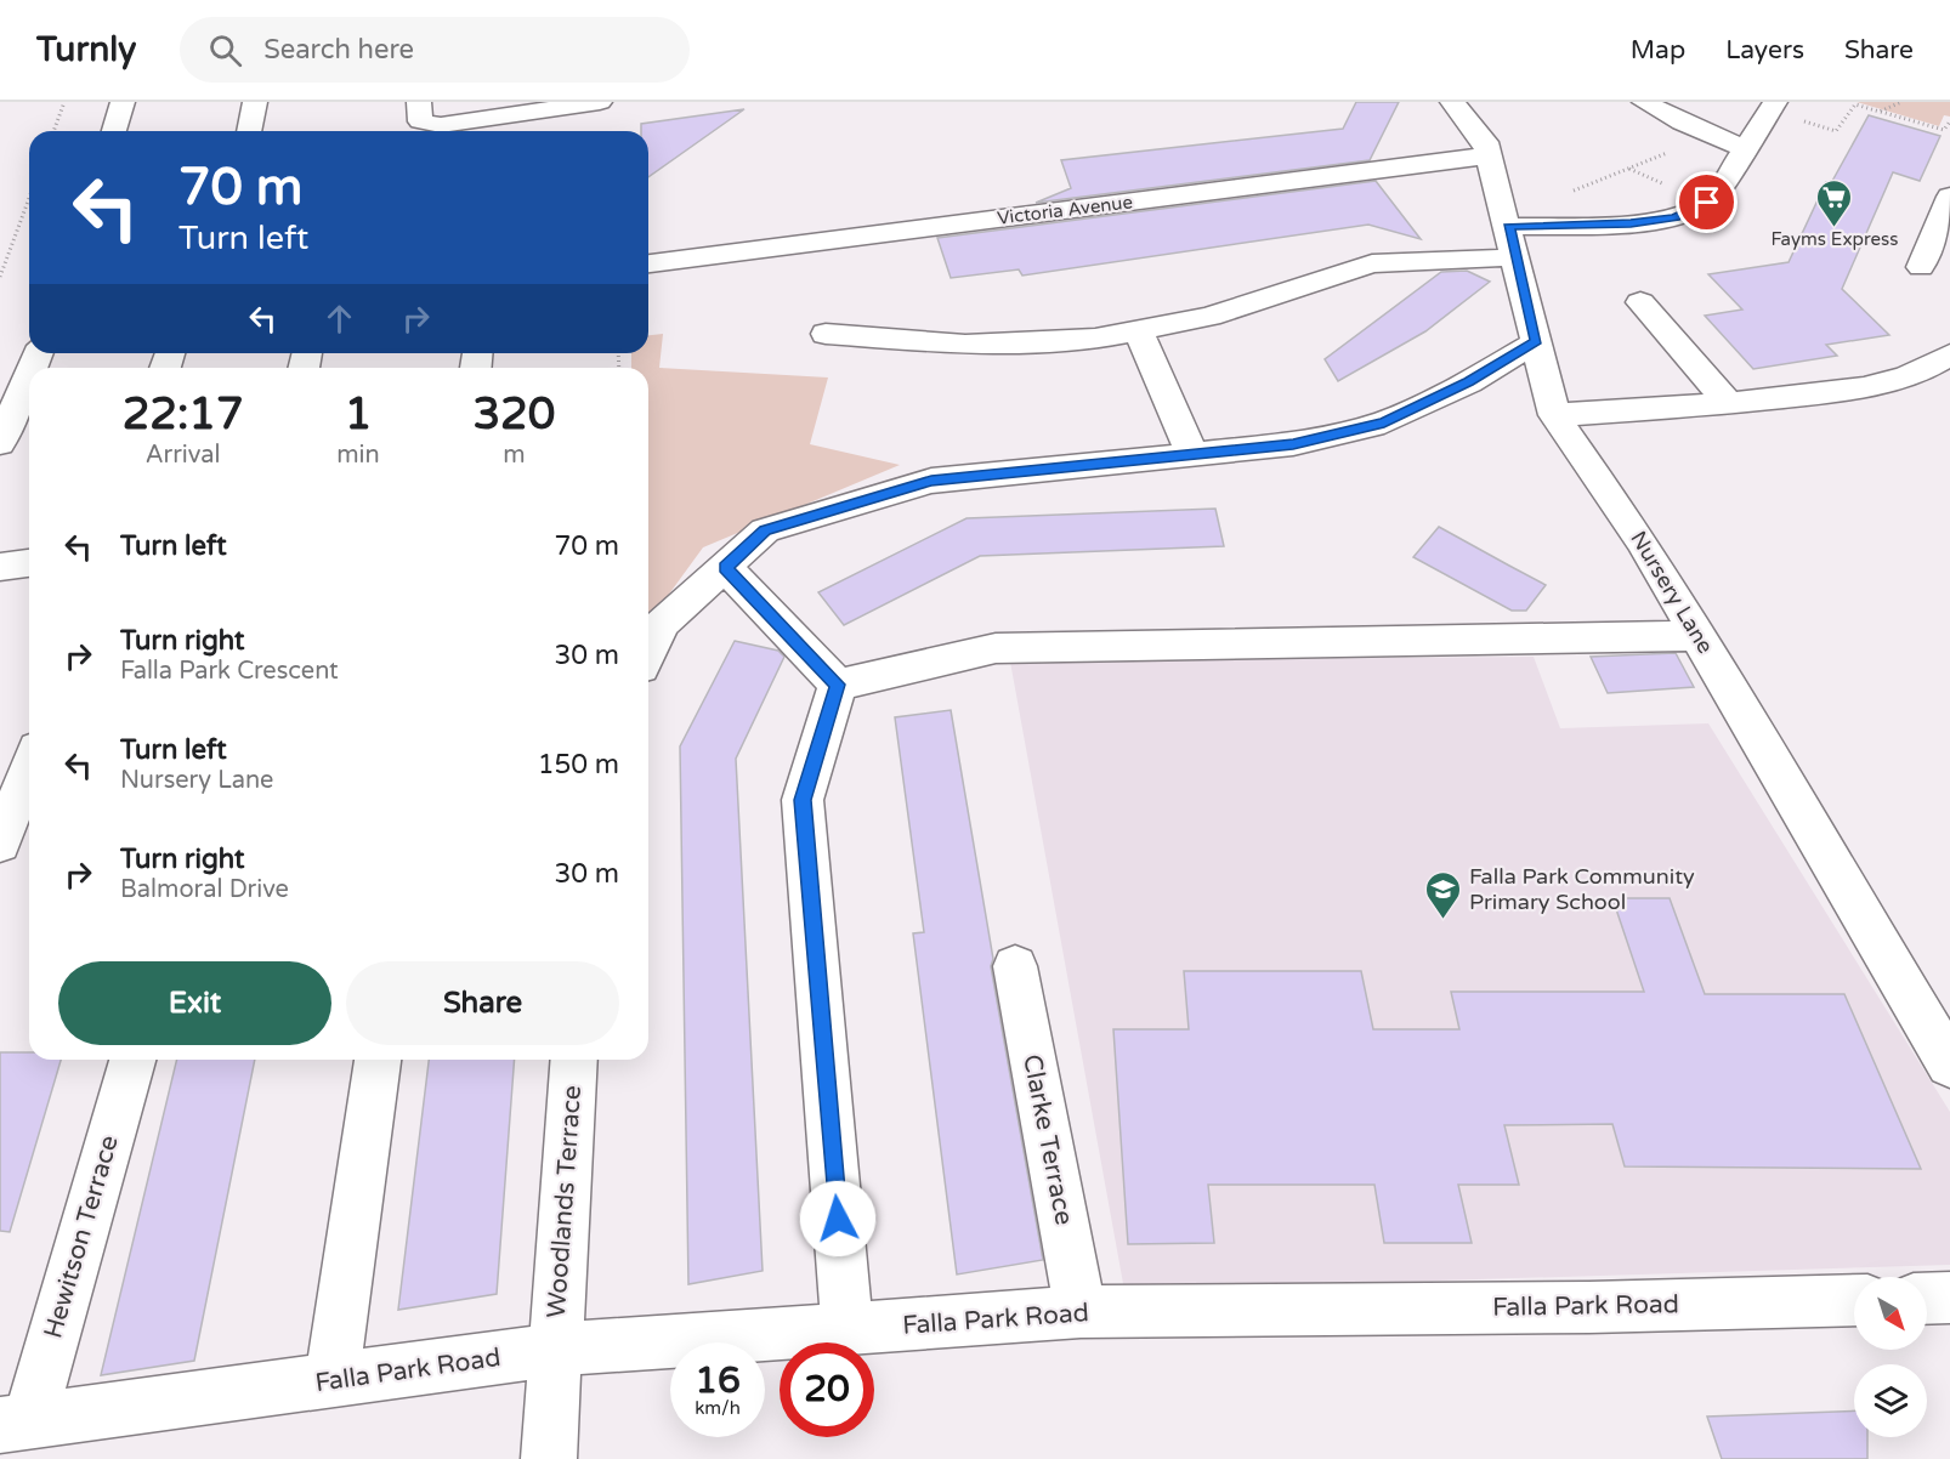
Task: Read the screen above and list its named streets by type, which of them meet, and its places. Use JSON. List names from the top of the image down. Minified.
{"streets":{"street":["Victoria Avenue","Nursery Lane","Clarke Terrace","Woodlands Terrace","Hewitson Terrace","Falla Park Road"]},"crossings":[["Victoria Avenue","Nursery Lane"],["Clarke Terrace","Falla Park Road"],["Woodlands Terrace","Falla Park Road"],["Hewitson Terrace","Falla Park Road"]],"places":{"supermarket":["Fayms Express"],"school or university":["Falla Park Community Primary School"]},"north":"bottom right","page":{"header":"Turnly","search":"Search here","nav":["Map","Layers","Share"],"turn":["70 m","Turn left"],"eta":["22:17","Arrival","1","min","320","m"],"list":[{"name":"Turn left","value":"70 m"},{"name":"Turn right","note":"Falla Park Crescent","value":"30 m"},{"name":"Turn left","note":"Nursery Lane","value":"150 m"},{"name":"Turn right","note":"Balmoral Drive","value":"30 m"}],"buttons":["Exit","Share"],"speed":"16 km/h","limit":"20"}}
